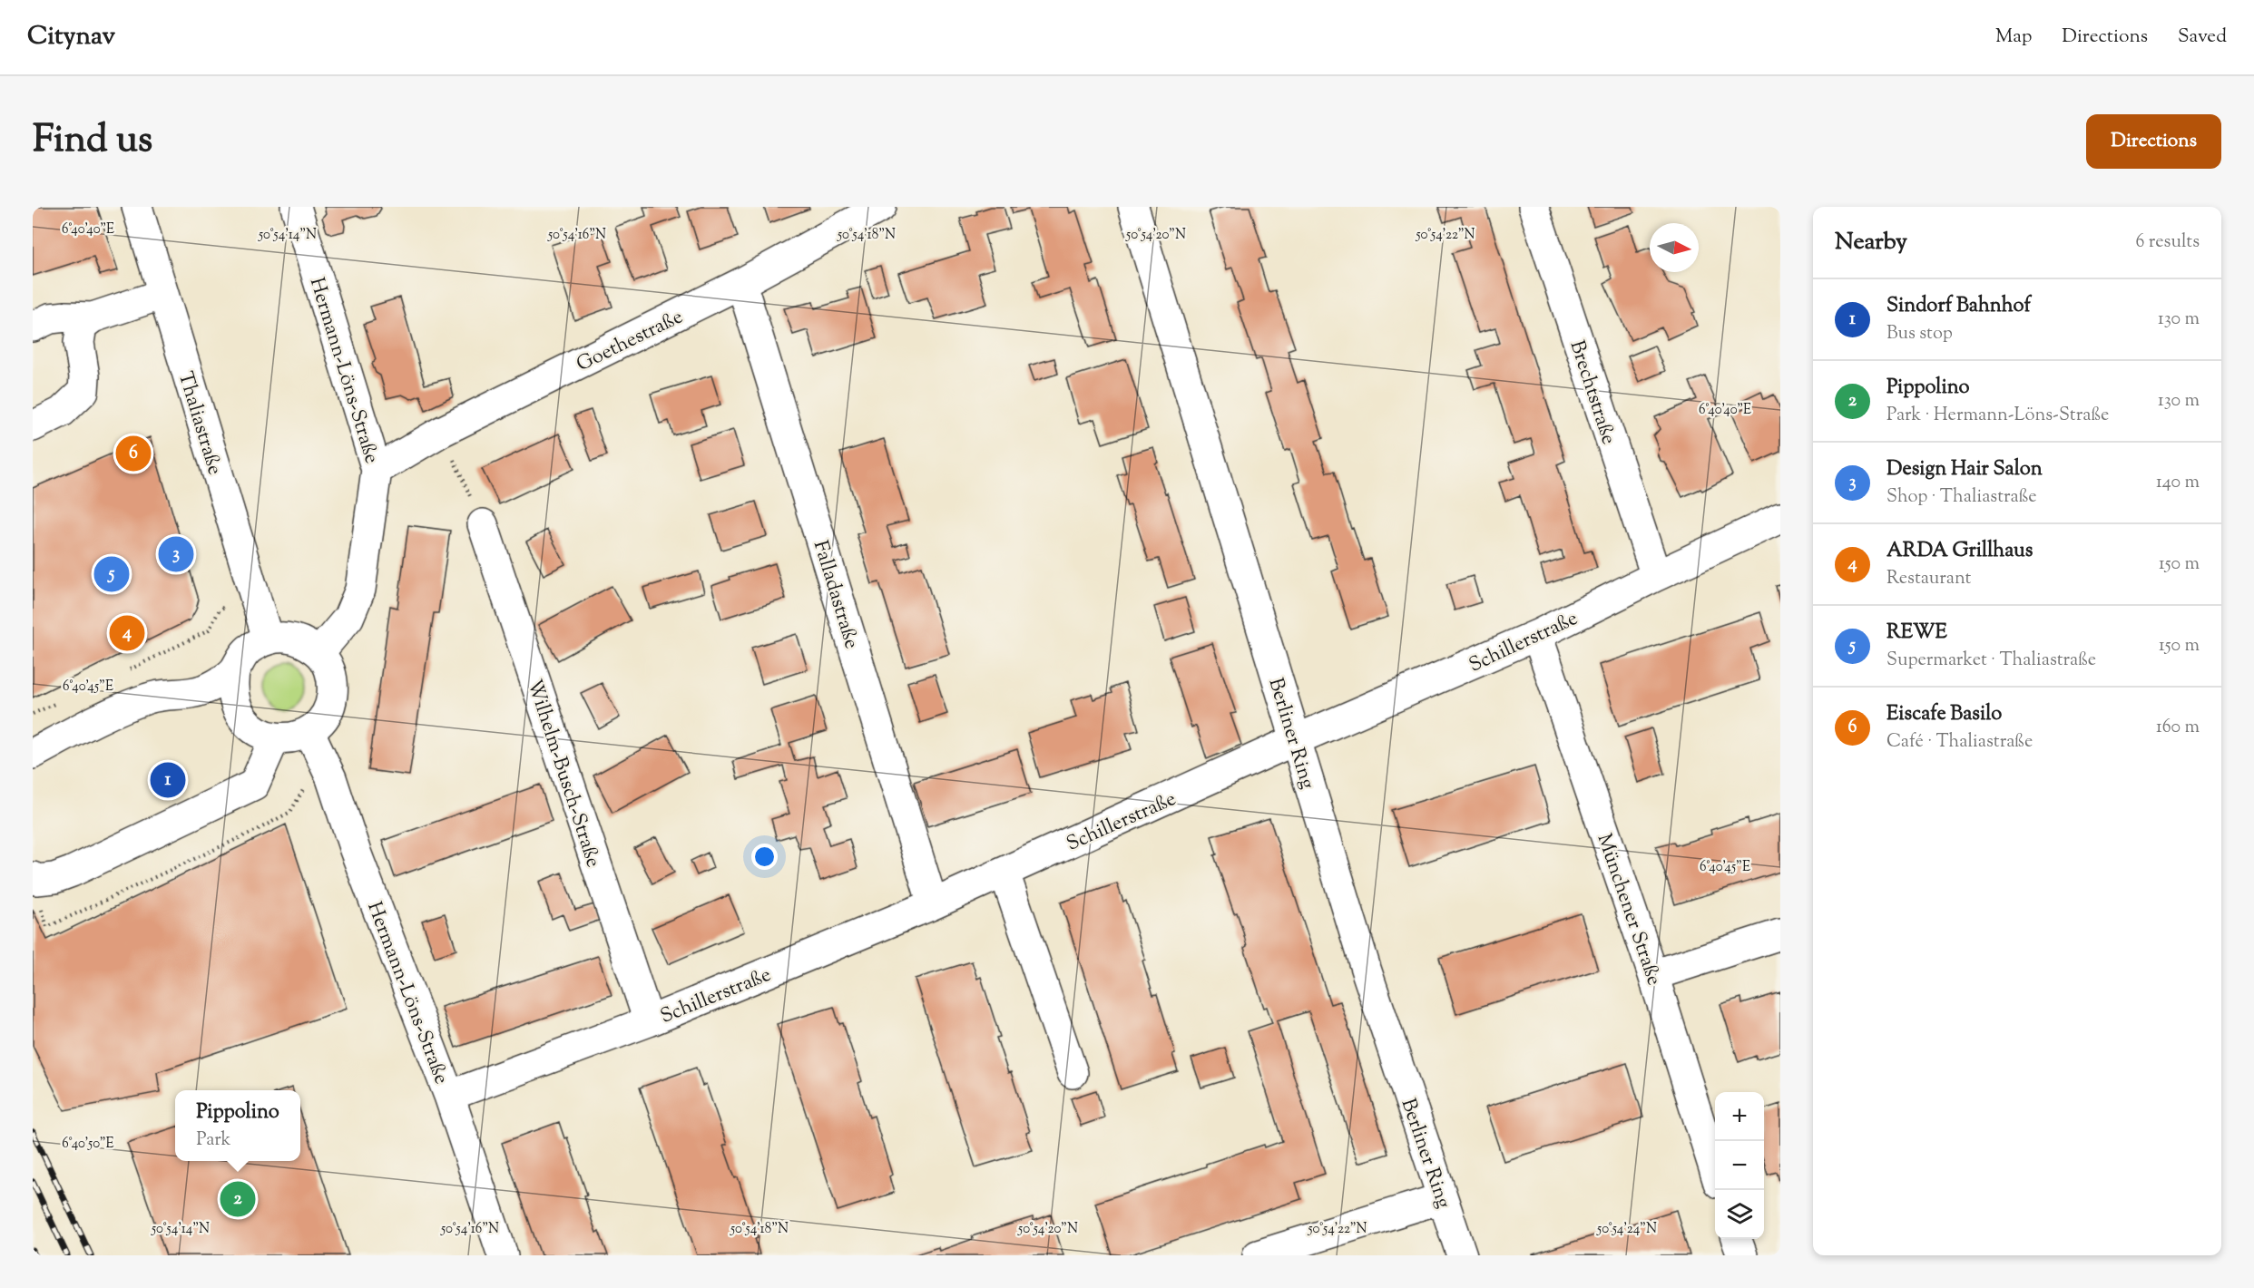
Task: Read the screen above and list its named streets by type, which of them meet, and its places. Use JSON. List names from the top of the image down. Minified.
{"streets":{"street":["Goethestraße","Hermann-Löns-Straße","Brechtstraße","Thaliastraße","Falladastraße","Schillerstraße","Berliner Ring","Wilhelm-Busch-Straße","Münchener Straße"]},"crossings":[["Goethestraße","Hermann-Löns-Straße"],["Goethestraße","Falladastraße"],["Hermann-Löns-Straße","Thaliastraße"],["Hermann-Löns-Straße","Schillerstraße"],["Brechtstraße","Schillerstraße"],["Falladastraße","Schillerstraße"],["Schillerstraße","Berliner Ring"],["Schillerstraße","Wilhelm-Busch-Straße"],["Schillerstraße","Münchener Straße"]],"north":"right","page":{"header":"Citynav","nav":["Map","Directions","Saved"],"title":"Find us","buttons":"Directions","heading":["Nearby","6 results"],"list":[{"mark":"1","name":"Sindorf Bahnhof","note":"Bus stop","value":"130 m"},{"mark":"2","name":"Pippolino","note":"Park · Hermann-Löns-Straße","value":"130 m"},{"mark":"3","name":"Design Hair Salon","note":"Shop · Thaliastraße","value":"140 m"},{"mark":"4","name":"ARDA Grillhaus","note":"Restaurant","value":"150 m"},{"mark":"5","name":"REWE","note":"Supermarket · Thaliastraße","value":"150 m"},{"mark":"6","name":"Eiscafe Basilo","note":"Café · Thaliastraße","value":"160 m"}],"pins":["6","3","5","4","1","2"],"popup":["Pippolino","Park"],"map_buttons":["+","−"]},"coordinates":["6°40'40\"E","50°54'14\"N","50°54'16\"N","50°54'18\"N","50°54'20\"N","50°54'22\"N","6°40'45\"E","6°40'50\"E","50°54'24\"N"]}
